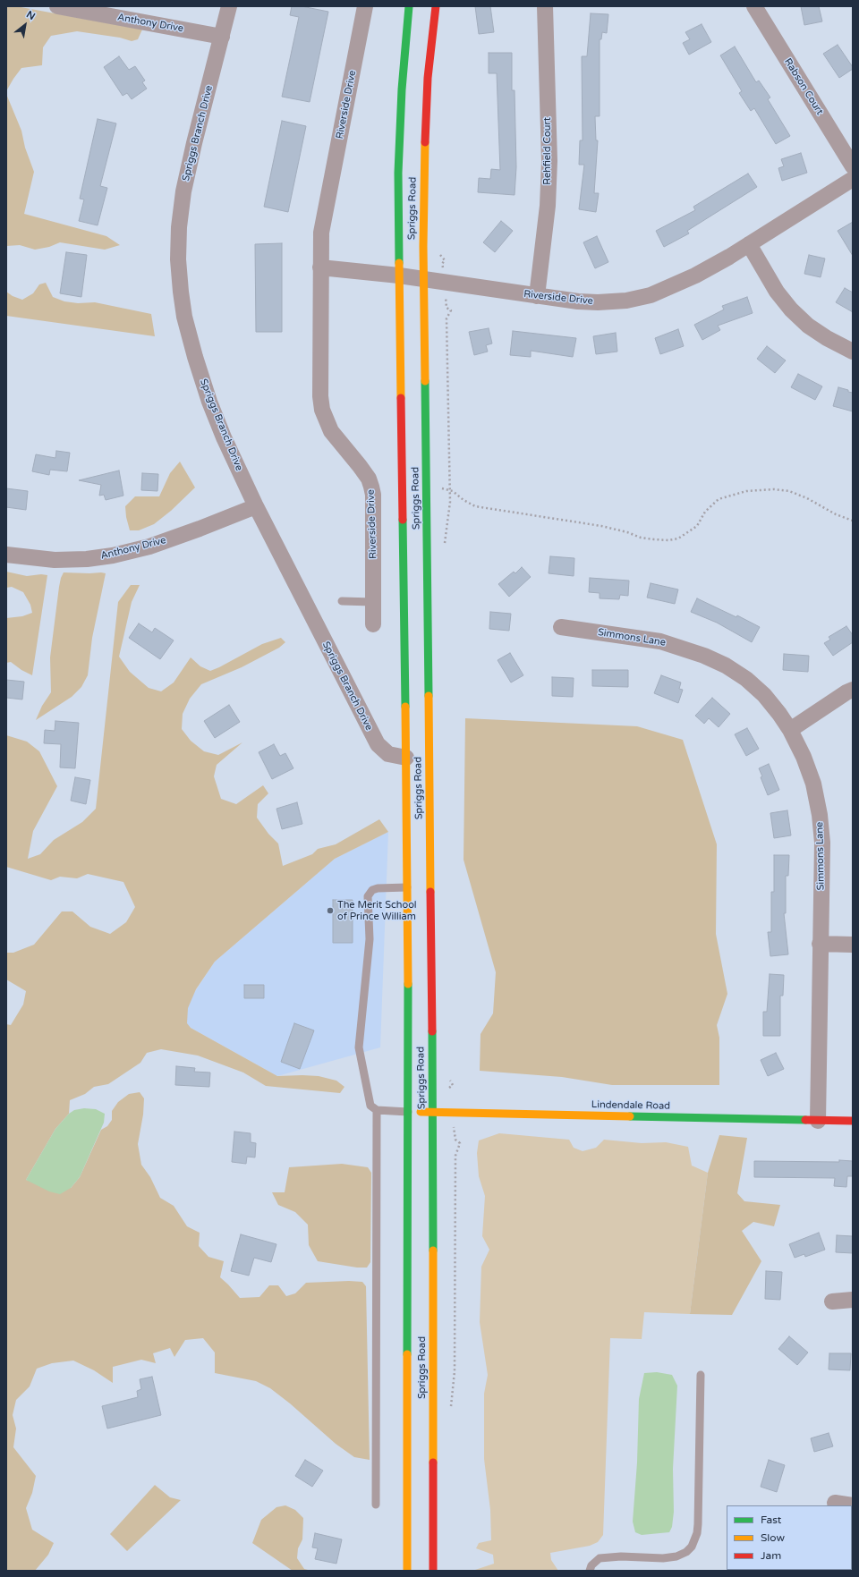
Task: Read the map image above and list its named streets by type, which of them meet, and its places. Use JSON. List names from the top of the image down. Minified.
{"streets":{"main road":["Spriggs Road","Lindendale Road"],"street":["Anthony Drive","Rabson Court","Riverside Drive","Spriggs Branch Drive","Rehfield Court","Simmons Lane"]},"crossings":[["Anthony Drive","Spriggs Branch Drive"],["Riverside Drive","Rehfield Court"],["Riverside Drive","Spriggs Road"],["Spriggs Branch Drive","Spriggs Road"],["Spriggs Road","Lindendale Road"],["Simmons Lane","Lindendale Road"]],"places":["The Merit School of Prince William"],"legend":["Fast","Slow","Jam"],"north":"top right"}
